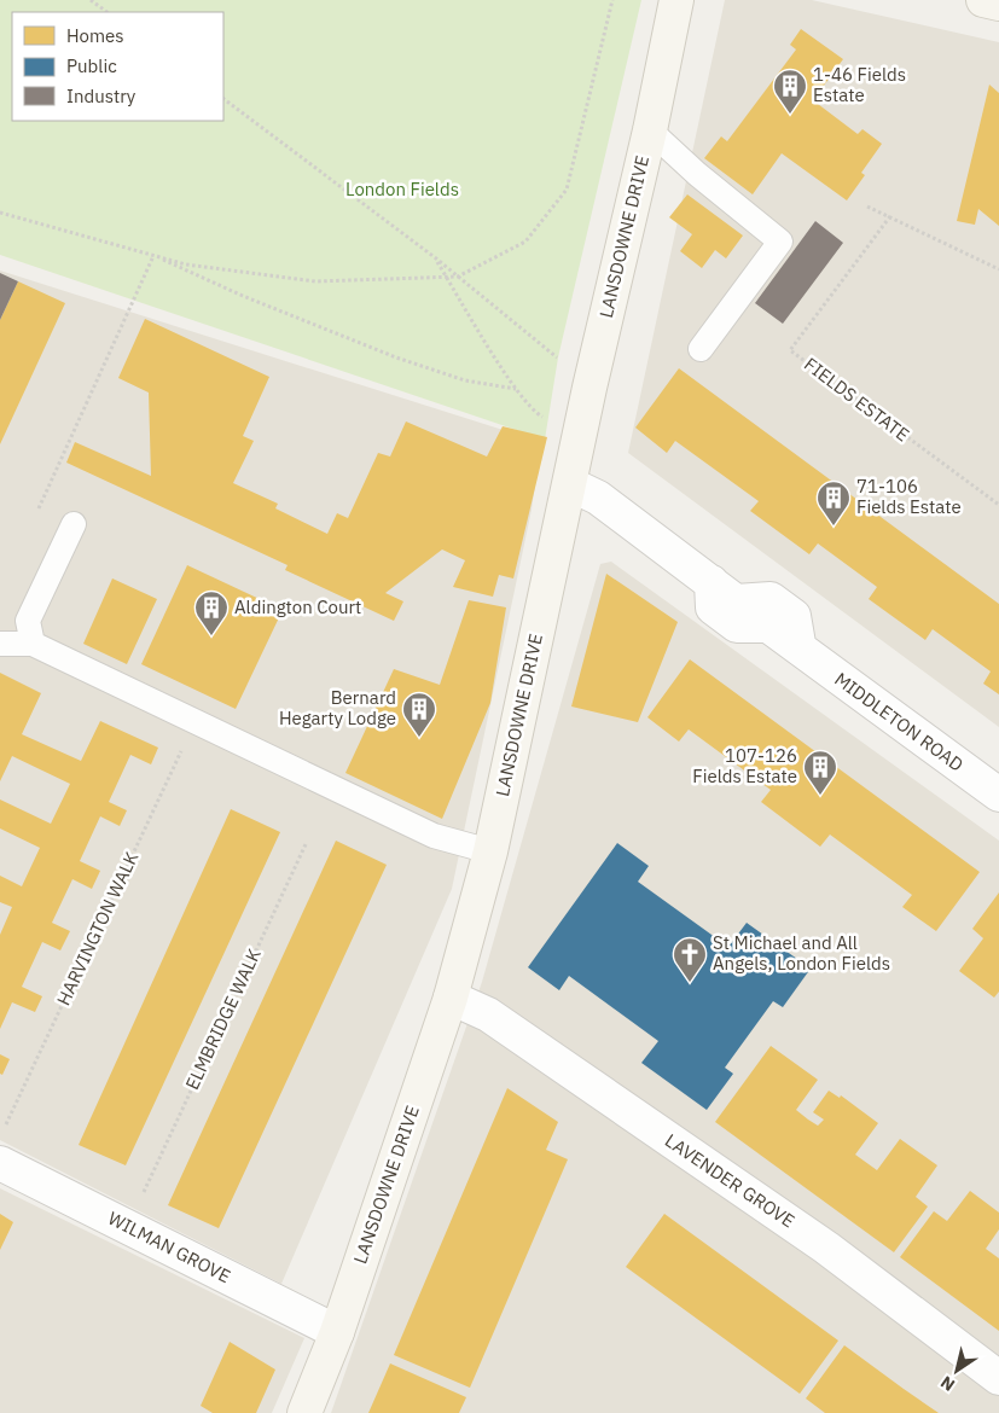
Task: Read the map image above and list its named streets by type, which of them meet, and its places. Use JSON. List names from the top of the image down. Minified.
{"streets":{"street":["LANSDOWNE DRIVE","MIDDLETON ROAD","LAVENDER GROVE","WILMAN GROVE"],"path":["FIELDS ESTATE","HARVINGTON WALK","ELMBRIDGE WALK"]},"crossings":[["LANSDOWNE DRIVE","LAVENDER GROVE"],["LANSDOWNE DRIVE","WILMAN GROVE"],["HARVINGTON WALK","WILMAN GROVE"]],"parks":["London Fields"],"places":{"building":["1-46 Fields Estate","71-106 Fields Estate","Aldington Court","Bernard Hegarty Lodge","107-126 Fields Estate"],"church":["St Michael and All Angels, London Fields"]},"legend":["Homes","Public","Industry"],"north":"bottom left"}
